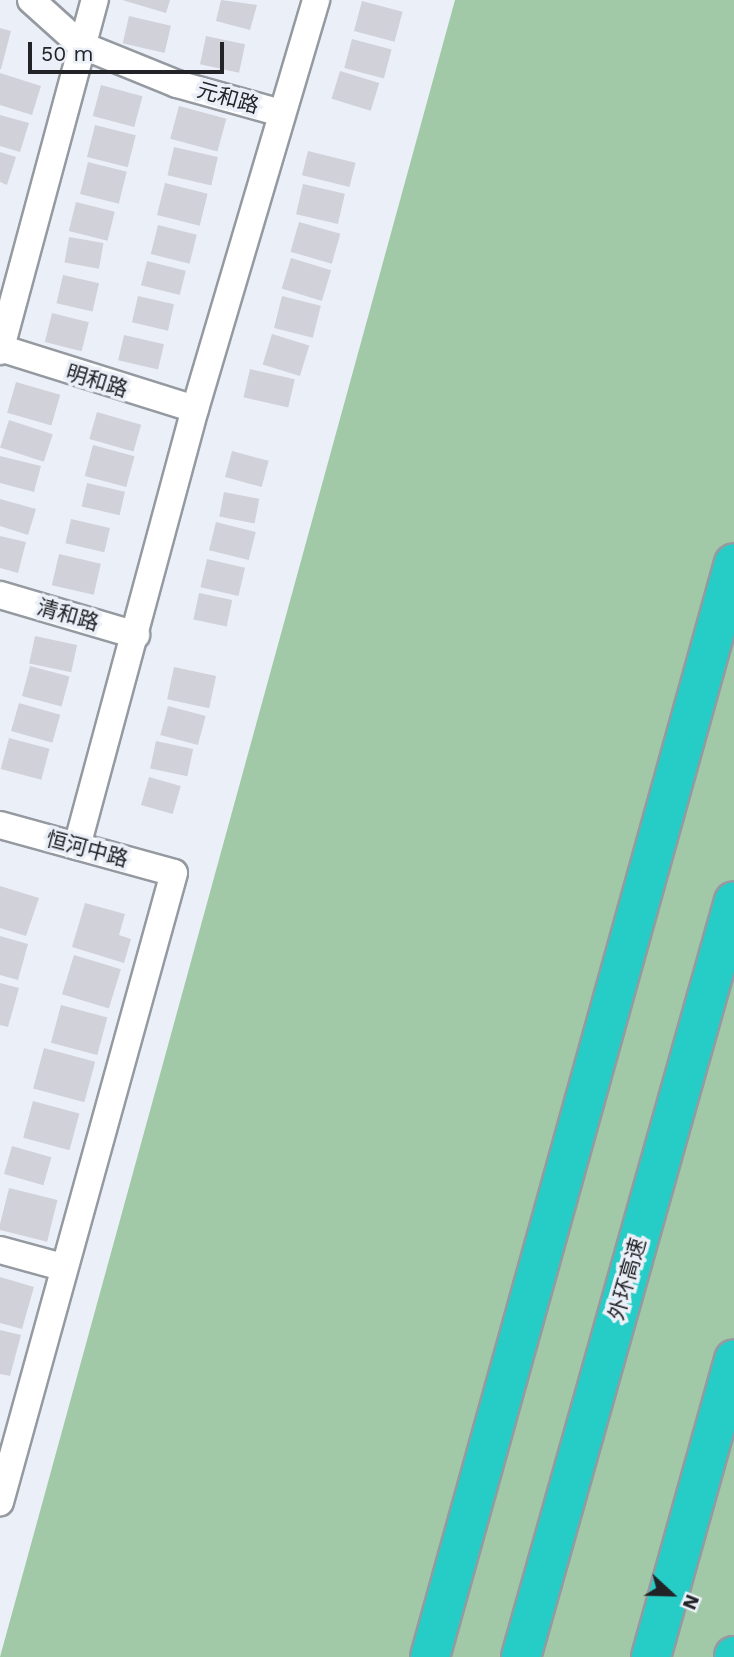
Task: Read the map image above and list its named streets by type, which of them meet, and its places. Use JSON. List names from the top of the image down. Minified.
{"streets":{"highway":["外环高速"],"street":["元和路","明和路","清和路","恒河中路"]},"scale_bar":"50 m","north":"right"}
